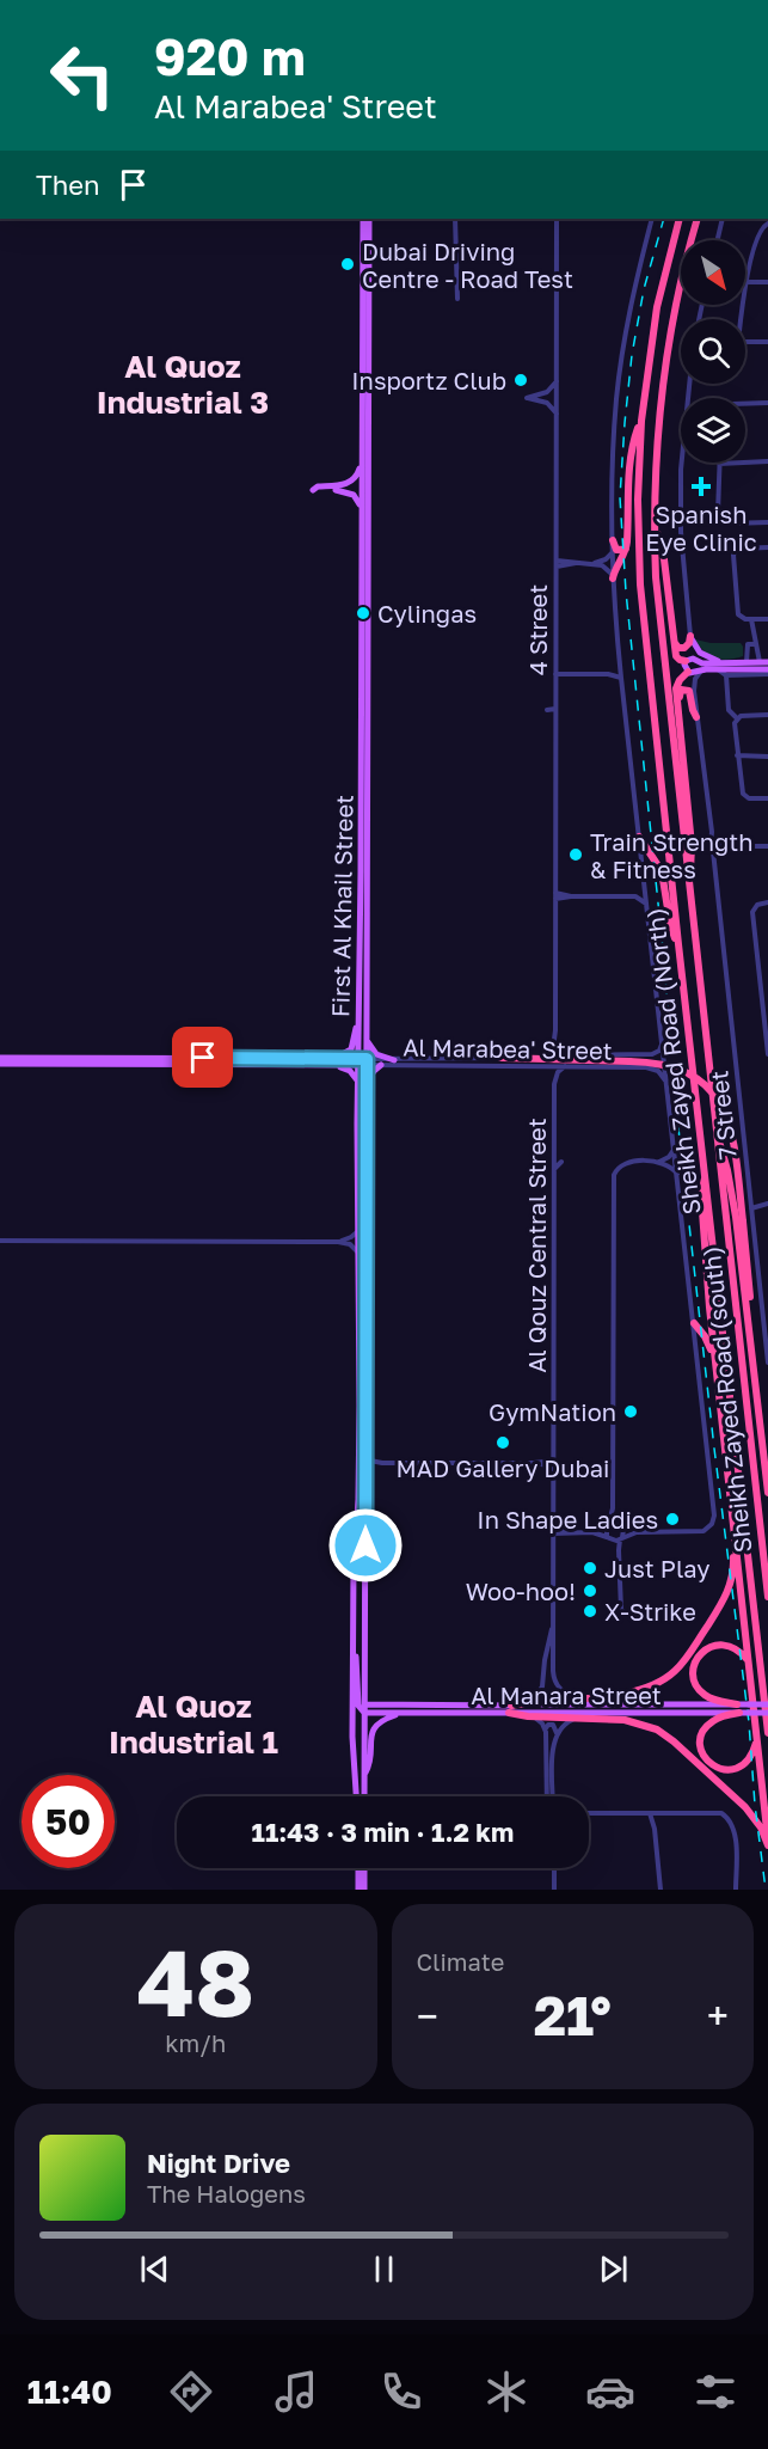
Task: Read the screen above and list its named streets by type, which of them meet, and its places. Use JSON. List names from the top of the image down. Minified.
{"streets":{"highway":["Sheikh Zayed Road (North)","Sheikh Zayed Road (south)"],"main road":["First Al Khail Street","Al Marabea' Street","Al Manara Street"],"street":["4 Street","7 Street","Al Qouz Central Street"]},"crossings":[["4 Street","Al Marabea' Street"],["First Al Khail Street","Al Marabea' Street"],["First Al Khail Street","Al Manara Street"],["Al Marabea' Street","Al Qouz Central Street"]],"districts":["Al Quoz Industrial 3","Al Quoz Industrial 1"],"places":{"other":["Dubai Driving Centre - Road Test","Insportz Club","Cylingas","Train Strength & Fitness","GymNation","MAD Gallery Dubai","In Shape Ladies","Just Play","Woo-hoo!","X-Strike"],"health":["Spanish Eye Clinic"]},"north":"bottom right","page":{"turn":["920 m","Al Marabea' Street"],"then":"Then","limit":"50","trip":"11:43 · 3 min · 1.2 km","tile":[["48","km/h"],"Climate"],"heat":["−","21°","+"],"song":["Night Drive","The Halogens"],"tabs":"11:40"}}
